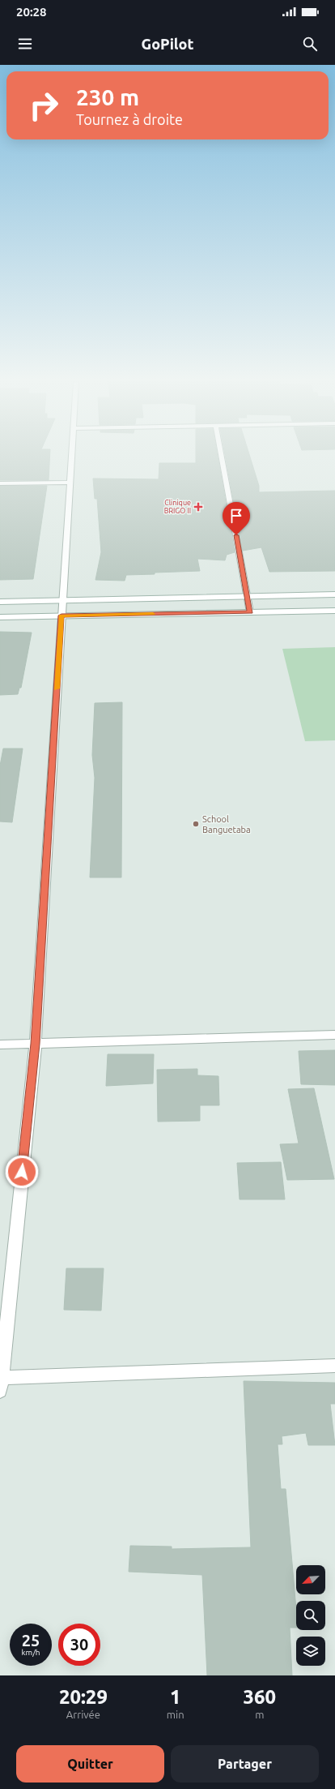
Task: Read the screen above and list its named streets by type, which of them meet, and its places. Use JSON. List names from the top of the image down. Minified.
{"places":{"health":["Clinique BRIGO II"],"other":["School Banguetaba"]},"north":"bottom left","page":{"status":"20:28","header":"GoPilot","turn":["230 m","Tournez à droite"],"speed":"25 km/h","limit":"30","eta":["20:29","Arrivée","1","min","360","m"],"buttons":["Quitter","Partager"]}}
